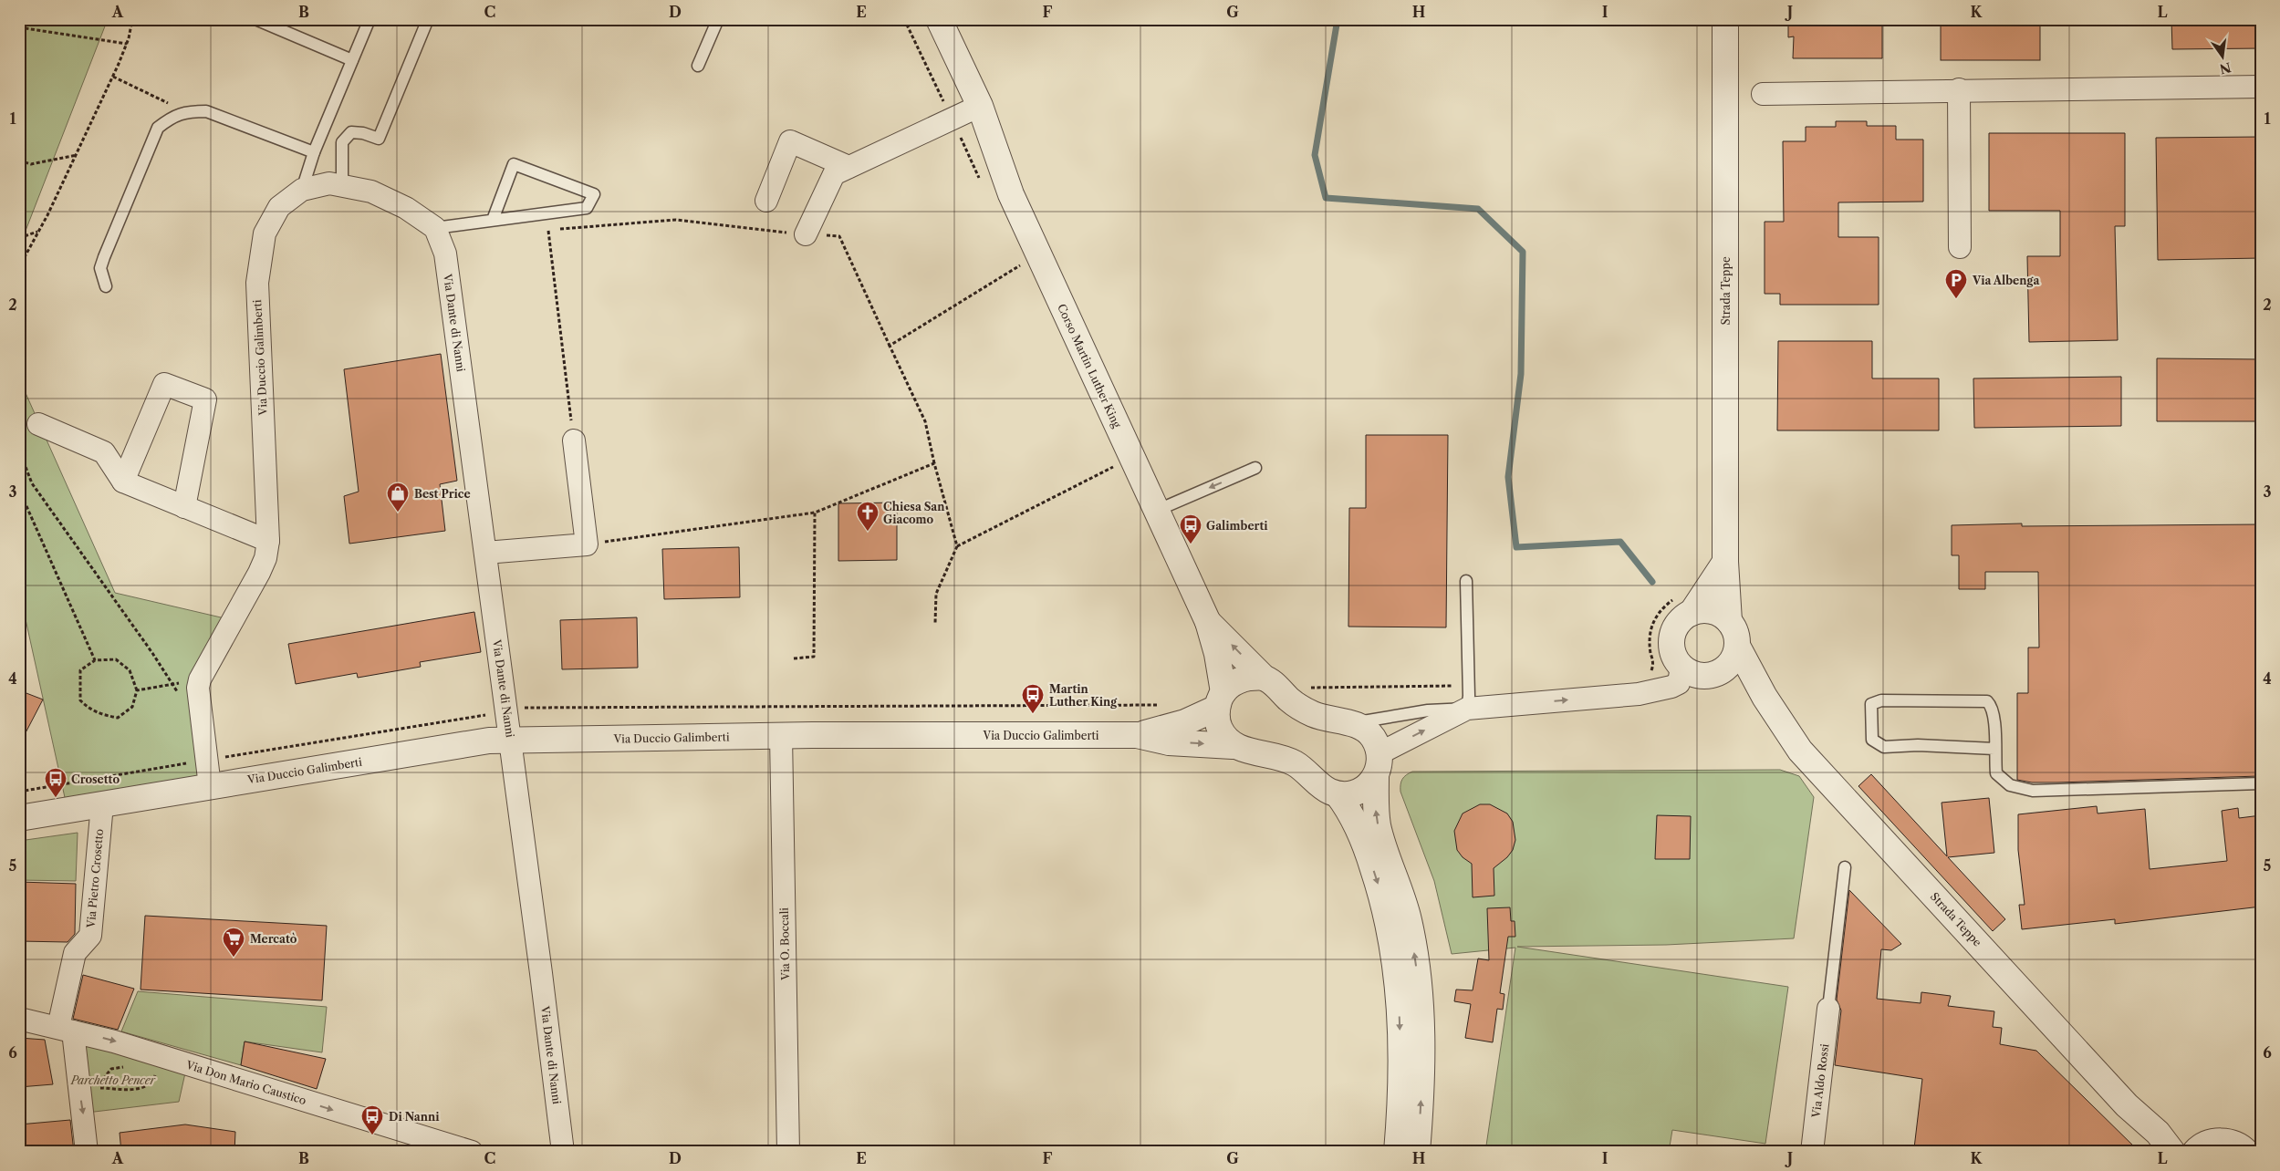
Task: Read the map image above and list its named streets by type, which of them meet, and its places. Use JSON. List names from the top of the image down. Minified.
{"streets":{"street":["Strada Teppe","Via Dante di Nanni","Via Duccio Galimberti","Corso Martin Luther King","Via Pietro Crosetto","Via O. Boccali","Via Aldo Rossi","Via Don Mario Caustico"]},"crossings":[["Via Dante di Nanni","Via Duccio Galimberti"],["Via Duccio Galimberti","Corso Martin Luther King"],["Via Duccio Galimberti","Via Pietro Crosetto"],["Via Duccio Galimberti","Via O. Boccali"],["Via Pietro Crosetto","Via Don Mario Caustico"]],"one_way":["Via Pietro Crosetto","Via Don Mario Caustico"],"parks":["Parchetto Pencer"],"places":{"parking":["Via Albenga"],"shop":["Best Price"],"church":["Chiesa San Giacomo"],"bus stop":["Galimberti","Martin Luther King","Crosetto","Di Nanni"],"supermarket":["Mercatò"]},"north":"bottom","grid":{"columns":["A","B","C","D","E","F","G","H","I","J","K","L"],"rows":["1","2","3","4","5","6"]}}
